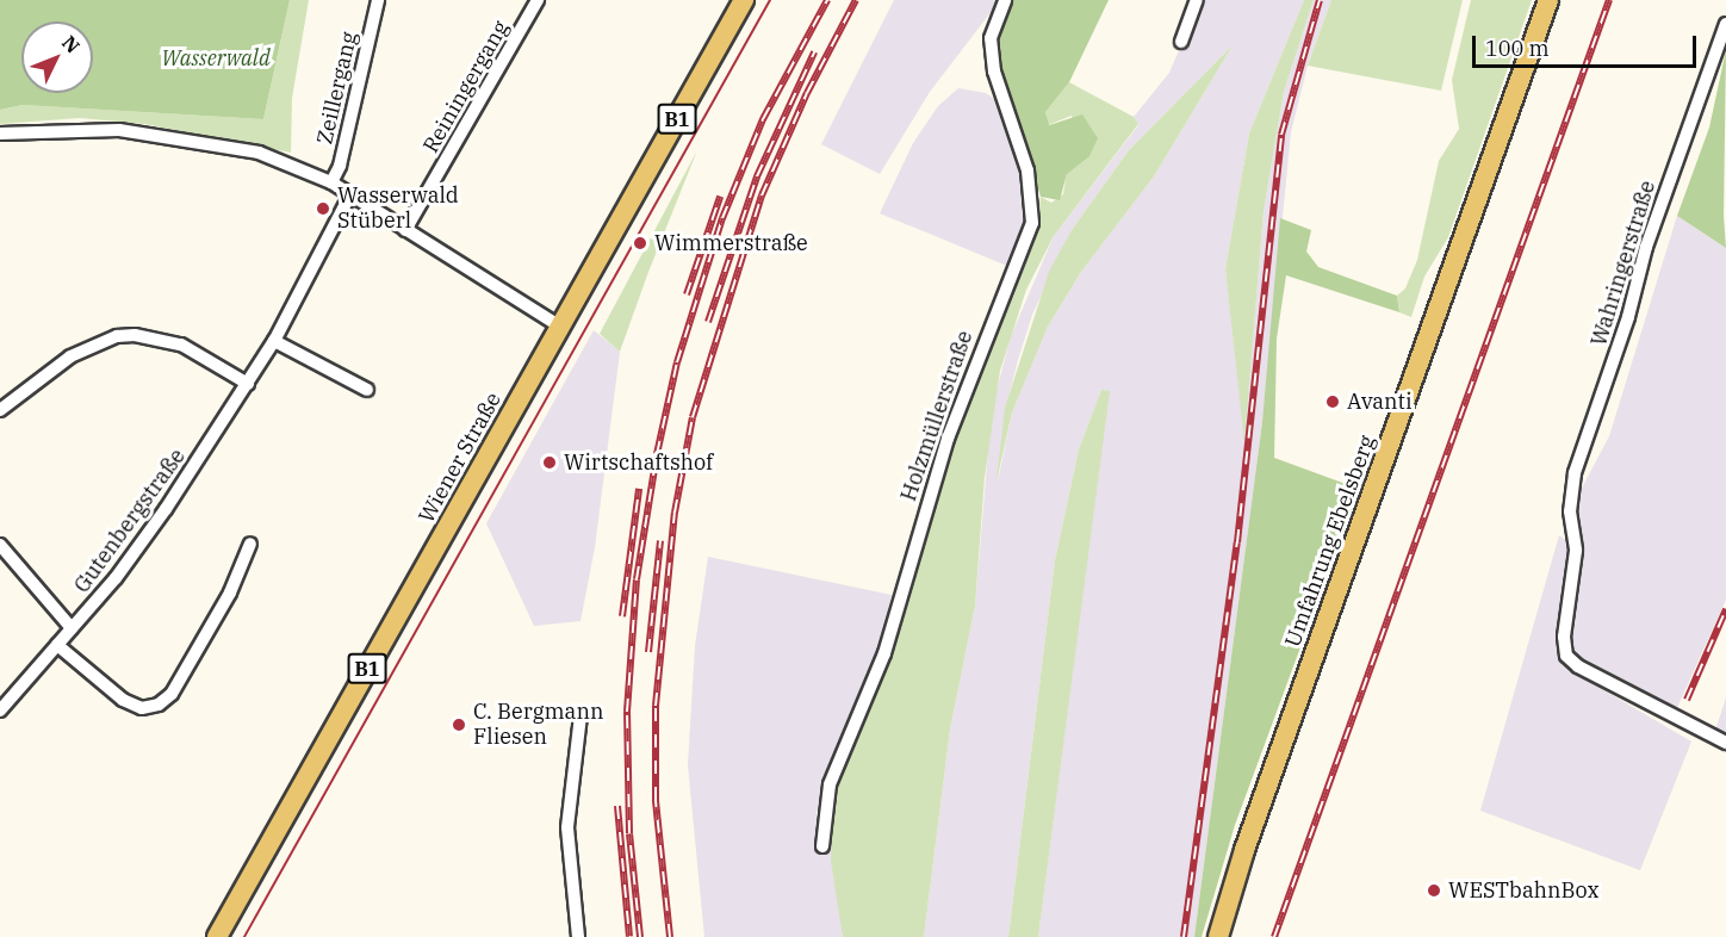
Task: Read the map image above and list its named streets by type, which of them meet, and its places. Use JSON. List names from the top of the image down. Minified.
{"streets":{"main road":["B1","Wiener Straße","Umfahrung Ebelsberg"],"street":["Reiningergang","Zeillergang","Wahringerstraße","Holzmüllerstraße","Gutenbergstraße"]},"parks":["Wasserwald"],"places":["Wasserwald Stüberl","Wimmerstraße","Avanti","Wirtschaftshof","C. Bergmann Fliesen","WESTbahnBox"],"scale_bar":"100 m","north":"top right"}
